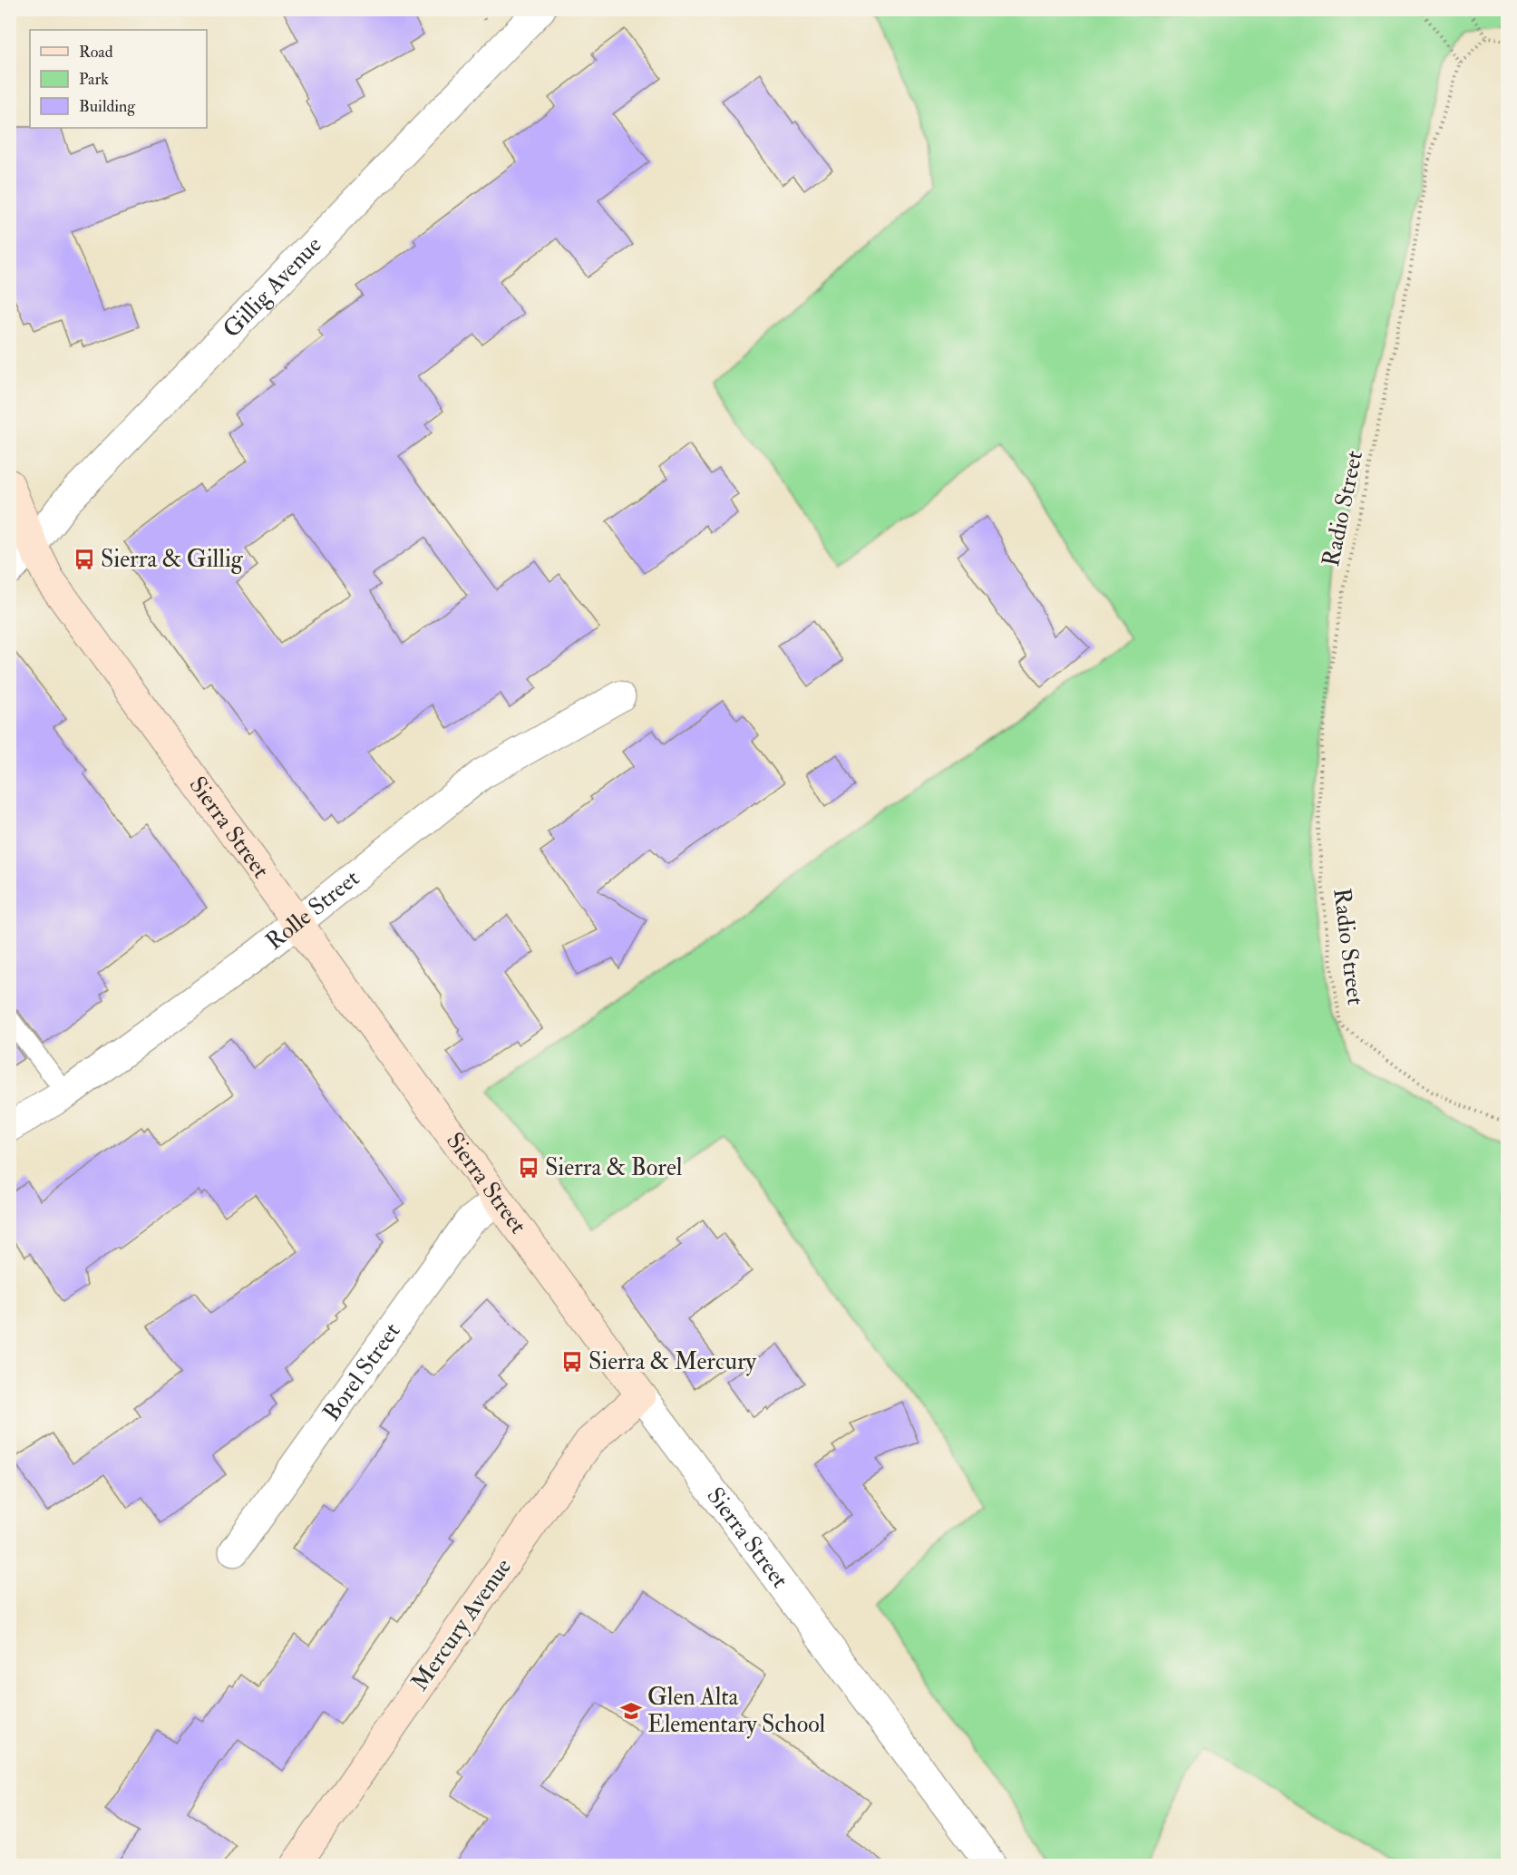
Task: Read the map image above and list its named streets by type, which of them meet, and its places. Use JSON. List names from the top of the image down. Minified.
{"streets":{"street":["Gillig Avenue","Sierra Street","Rolle Street","Borel Street","Mercury Avenue"],"path":["Radio Street"]},"crossings":[["Gillig Avenue","Sierra Street"],["Sierra Street","Rolle Street"],["Sierra Street","Borel Street"],["Sierra Street","Mercury Avenue"]],"places":{"bus stop":["Sierra & Gillig","Sierra & Borel","Sierra & Mercury"],"school or university":["Glen Alta Elementary School"]},"legend":["Road","Park","Building"]}
